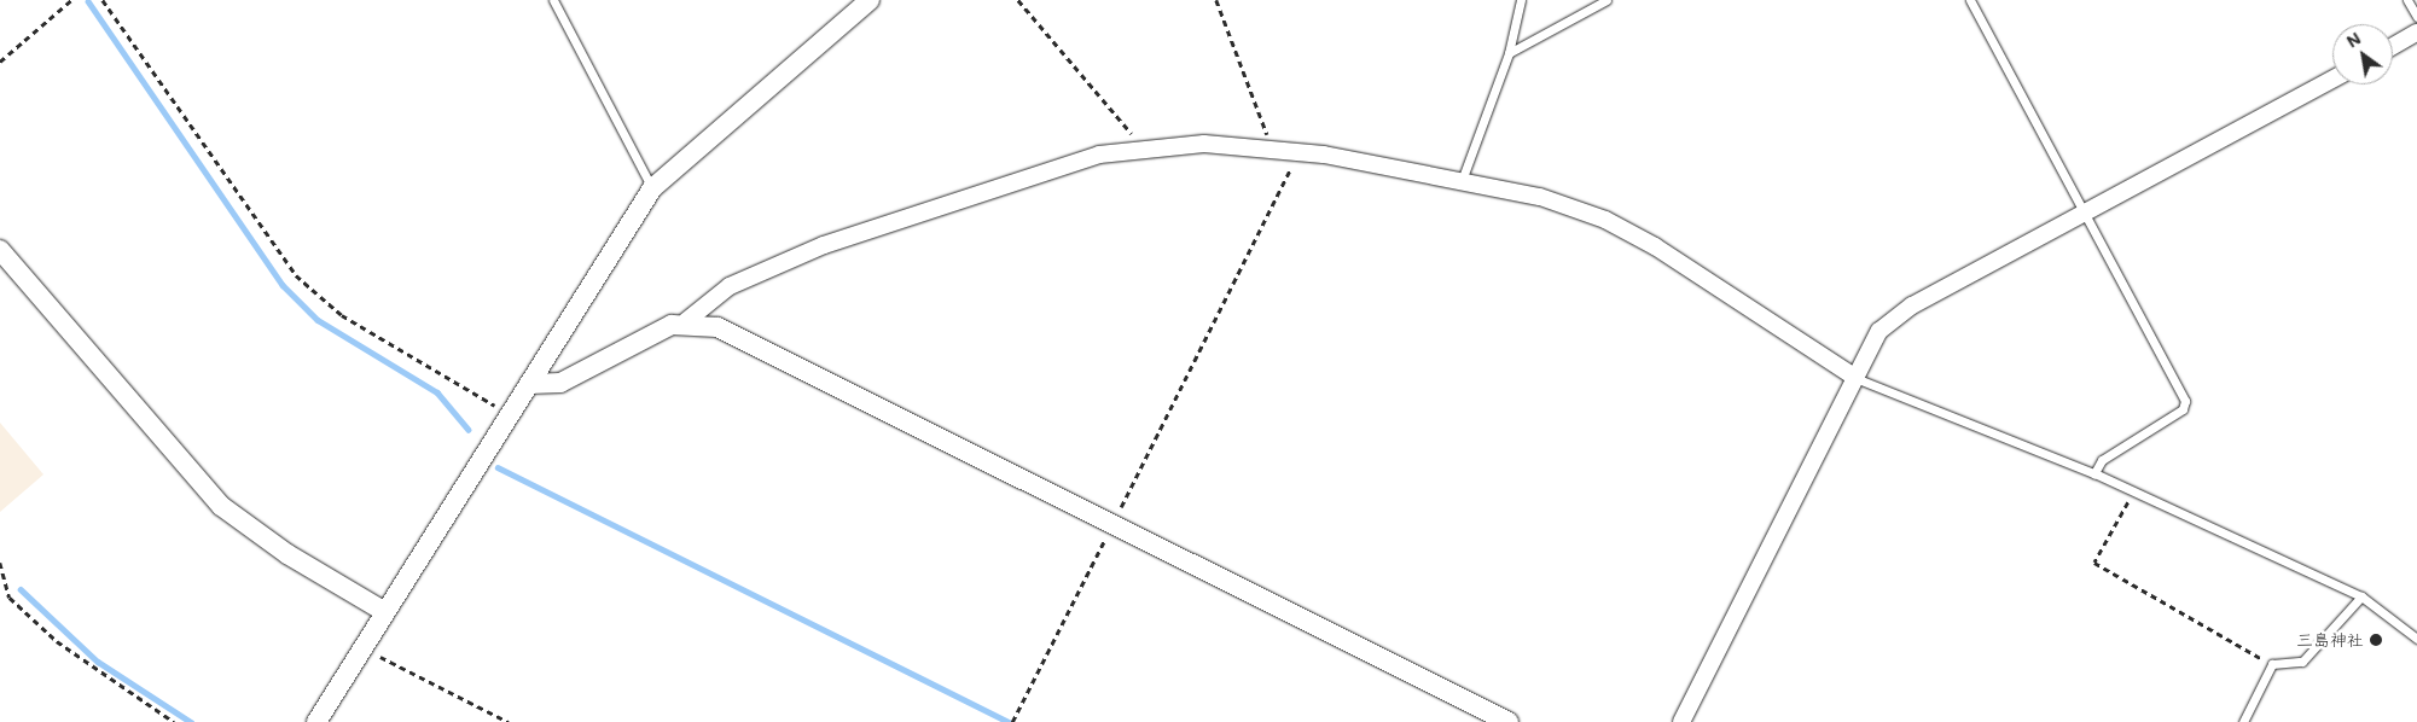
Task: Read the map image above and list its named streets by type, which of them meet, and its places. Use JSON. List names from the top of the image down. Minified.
{"places":["三島神社"],"north":"top left"}
